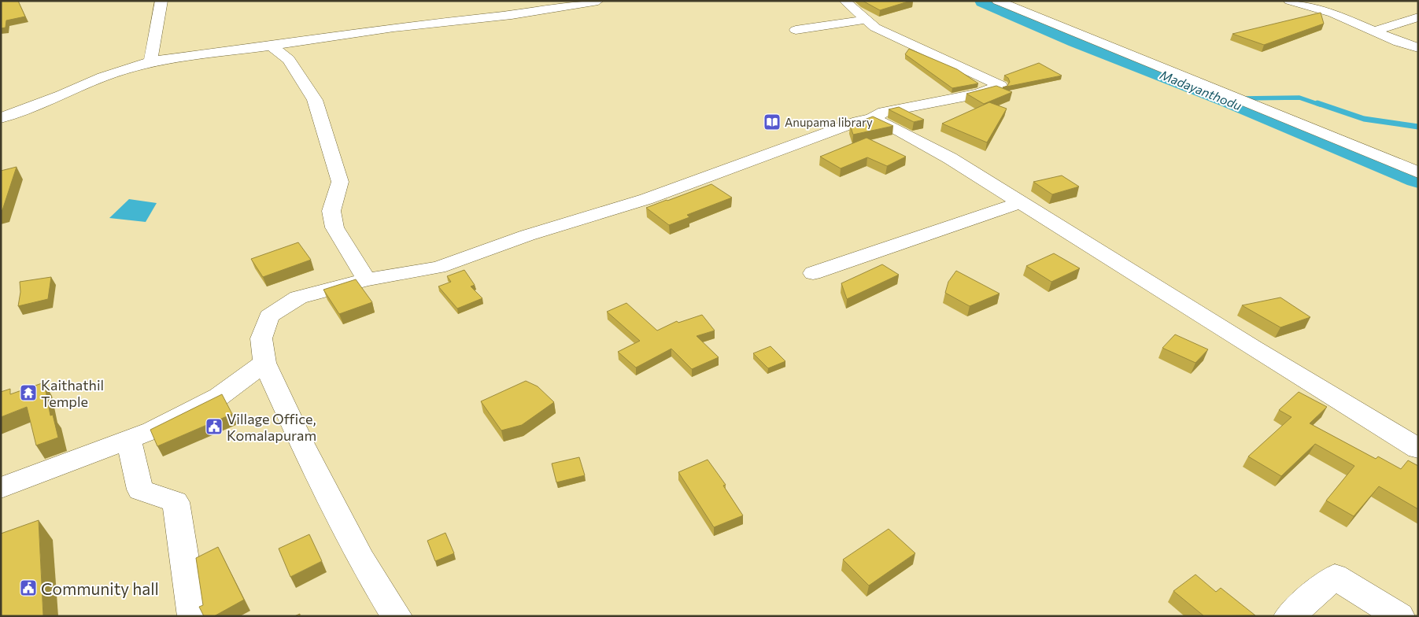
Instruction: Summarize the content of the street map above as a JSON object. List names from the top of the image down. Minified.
{"water":["Madayanthodu"],"places":{"library":["Anupama library"],"temple":["Kaithathil Temple"],"public building":["Village Office, Komalapuram","Community hall"]}}
